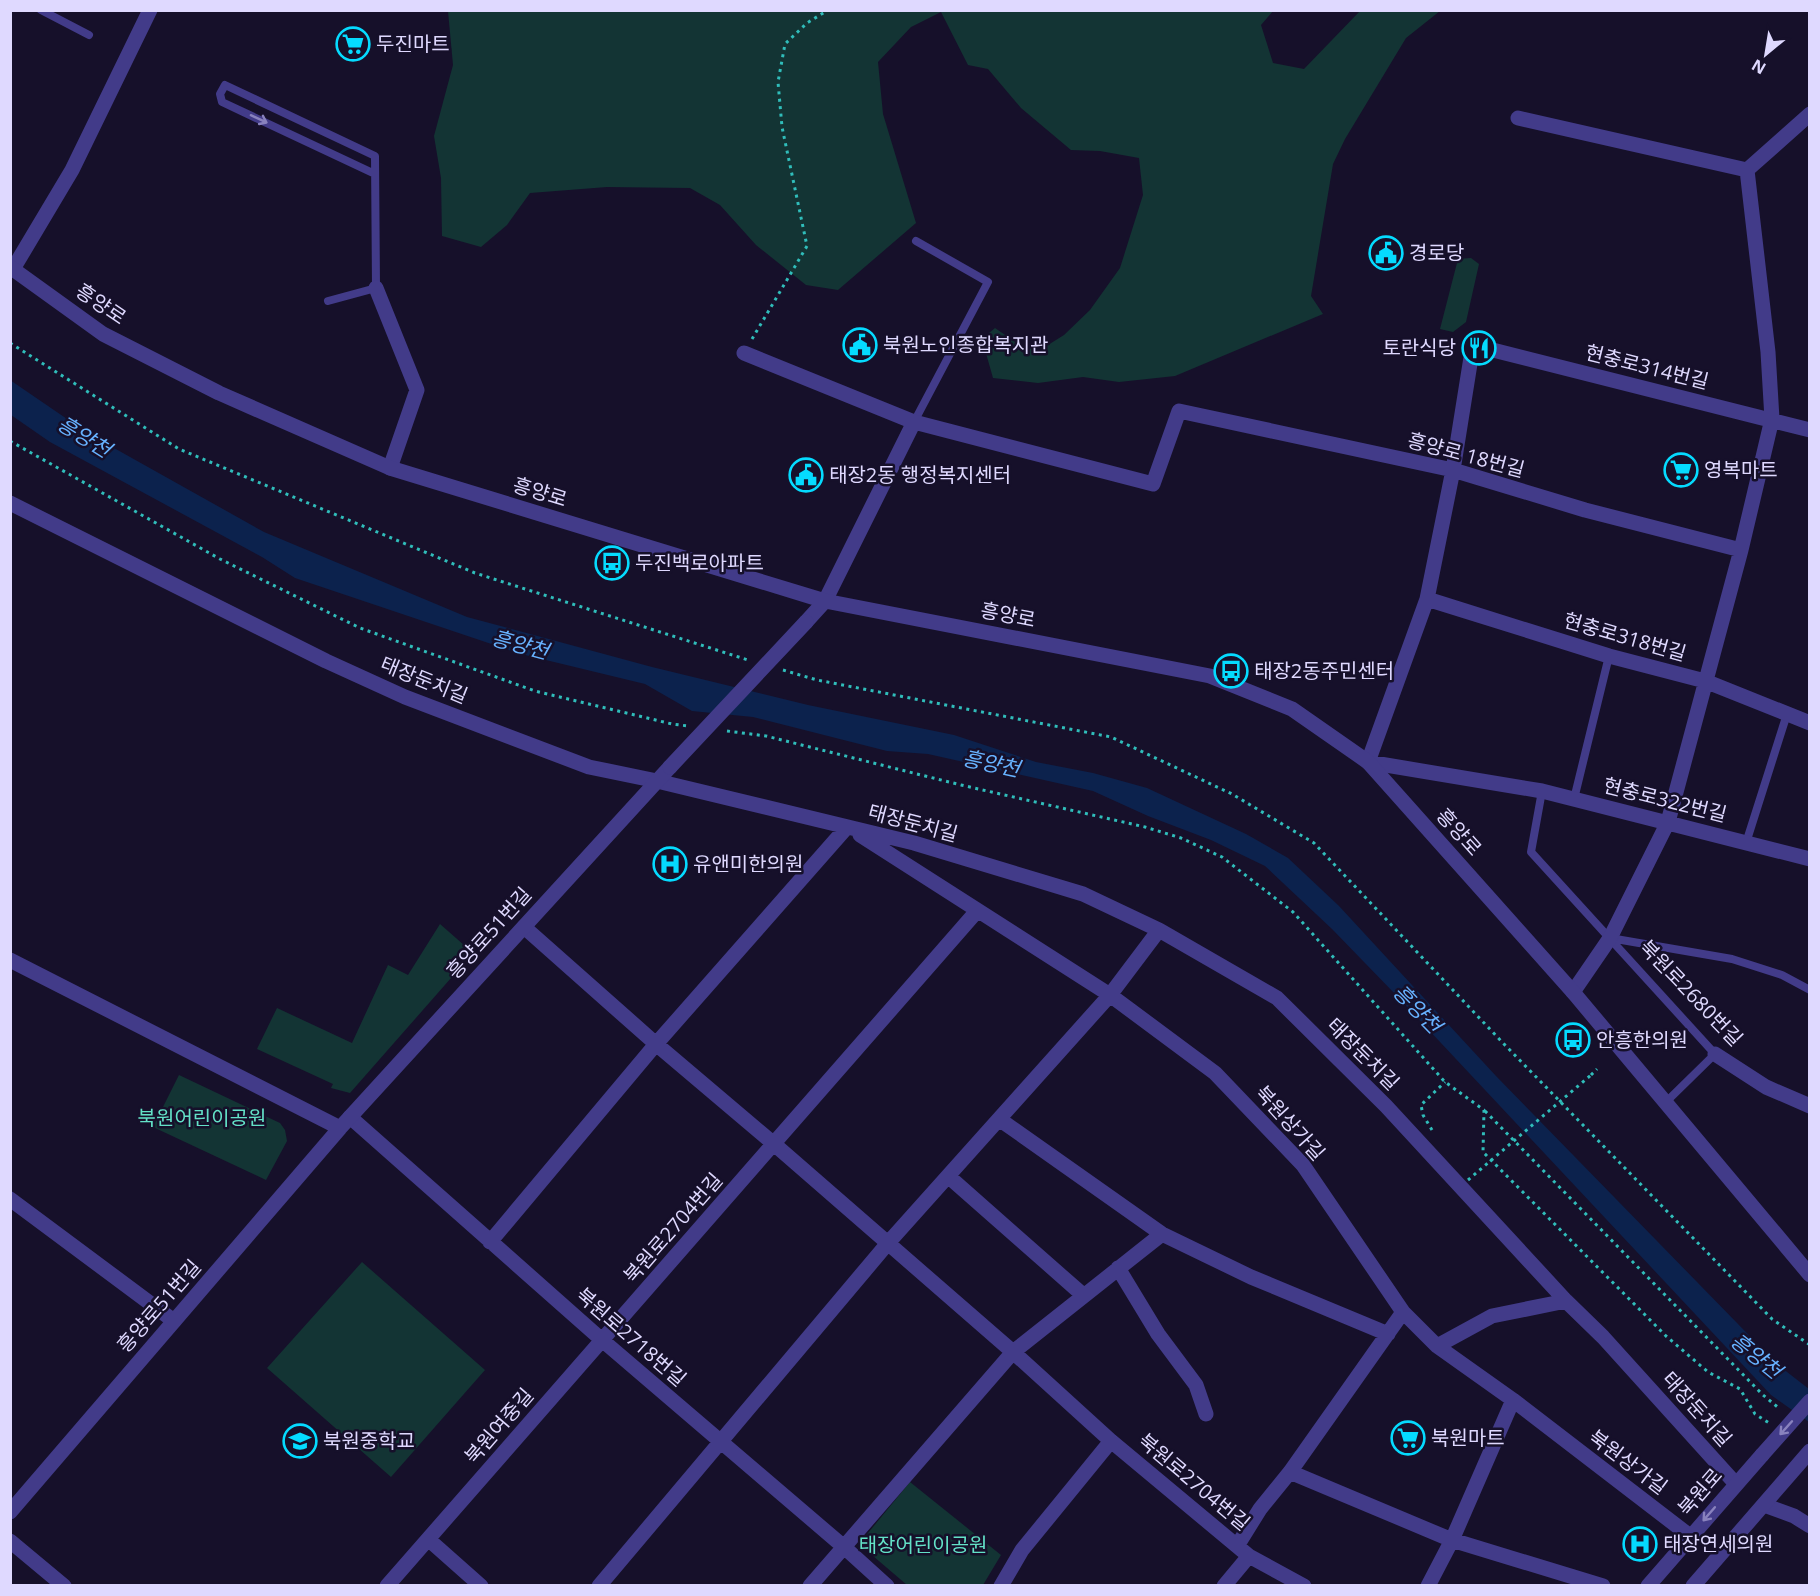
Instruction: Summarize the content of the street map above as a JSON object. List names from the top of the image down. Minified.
{"streets":{"street":["흥양로","현충로314번길","흥양로 18번길","현충로318번길","태장둔치길","현충로322번길","흥양로51번길","북원로2680번길","북원상가길","북원로2704번길","북원로2718번길","북원여중길","북원로"]},"crossings":[["흥양로","현충로322번길"],["흥양로","흥양로51번길"],["현충로314번길","흥양로 18번길"],["현충로318번길","현충로322번길"],["태장둔치길","흥양로51번길"],["태장둔치길","북원상가길"],["태장둔치길","북원로2704번길"],["태장둔치길","북원로"],["흥양로51번길","북원로2704번길"],["흥양로51번길","북원로2718번길"],["북원상가길","북원로"],["북원로2704번길","북원로2718번길"],["북원로2704번길","북원여중길"],["북원로2718번길","북원여중길"]],"water":["흥양천"],"parks":["북원어린이공원","태장어린이공원"],"places":{"supermarket":["두진마트","영복마트","북원마트"],"public building":["경로당","북원노인종합복지관","태장2동 행정복지센터"],"restaurant":["토란식당"],"bus stop":["두진백로아파트","태장2동주민센터","안흥한의원"],"hospital":["유앤미한의원","태장연세의원"],"school or university":["북원중학교"]},"north":"bottom left"}
